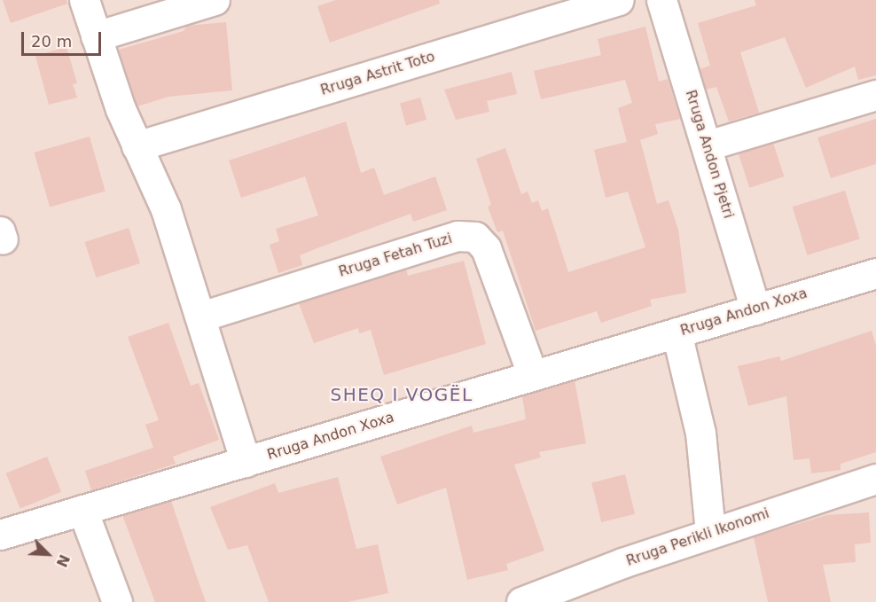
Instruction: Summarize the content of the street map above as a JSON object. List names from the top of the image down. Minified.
{"streets":{"street":["Rruga Astrit Toto","Rruga Andon Pjetri","Rruga Fetah Tuzi","Rruga Andon Xoxa","Rruga Perikli Ikonomi"]},"crossings":[["Rruga Andon Pjetri","Rruga Andon Xoxa"],["Rruga Fetah Tuzi","Rruga Andon Xoxa"]],"districts":["SHEQ I VOGËL"],"scale_bar":"20 m","north":"bottom right"}
